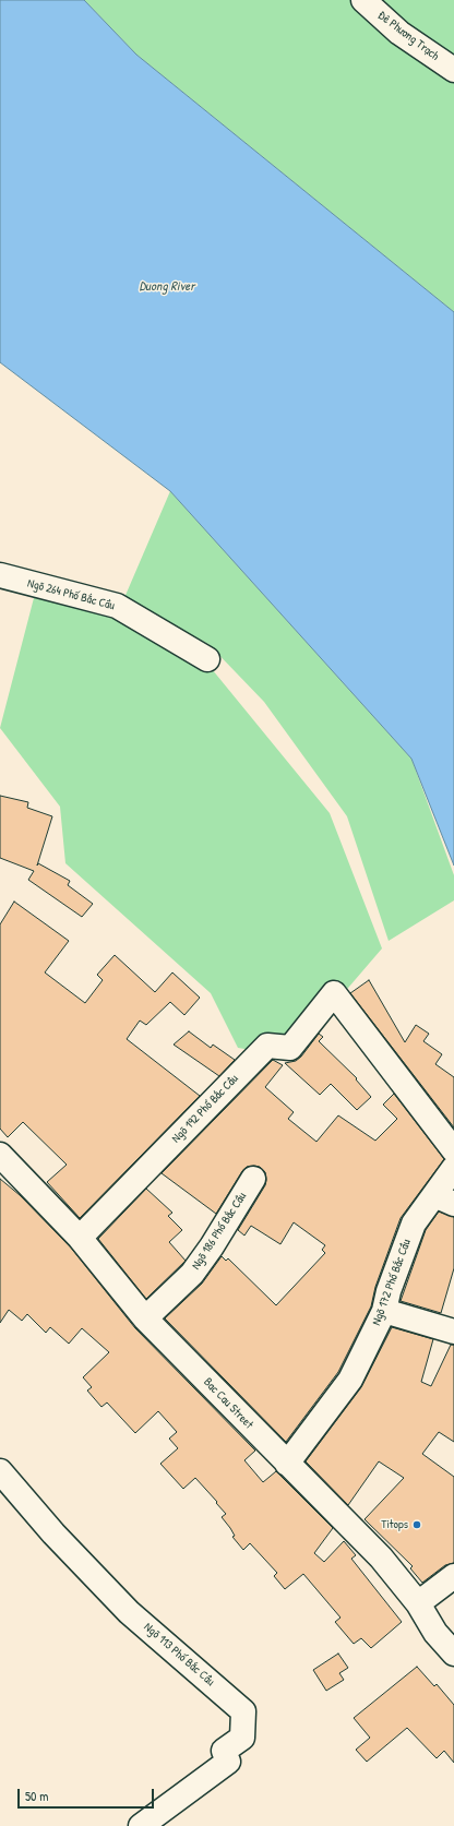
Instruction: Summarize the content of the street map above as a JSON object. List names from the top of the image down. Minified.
{"streets":{"street":["Đê Phương Trạch","Ngõ 264 Phố Bắc Cầu","Ngõ 192 Phố Bắc Cầu","Ngõ 186 Phố Bắc Cầu","Ngõ 172 Phố Bắc Cầu","Bac Cau Street","Ngõ 113 Phố Bắc Cầu"]},"crossings":[["Ngõ 192 Phố Bắc Cầu","Bac Cau Street"],["Ngõ 186 Phố Bắc Cầu","Bac Cau Street"],["Ngõ 172 Phố Bắc Cầu","Bac Cau Street"]],"water":["Duong River"],"places":["Titops"],"scale_bar":"50 m"}
